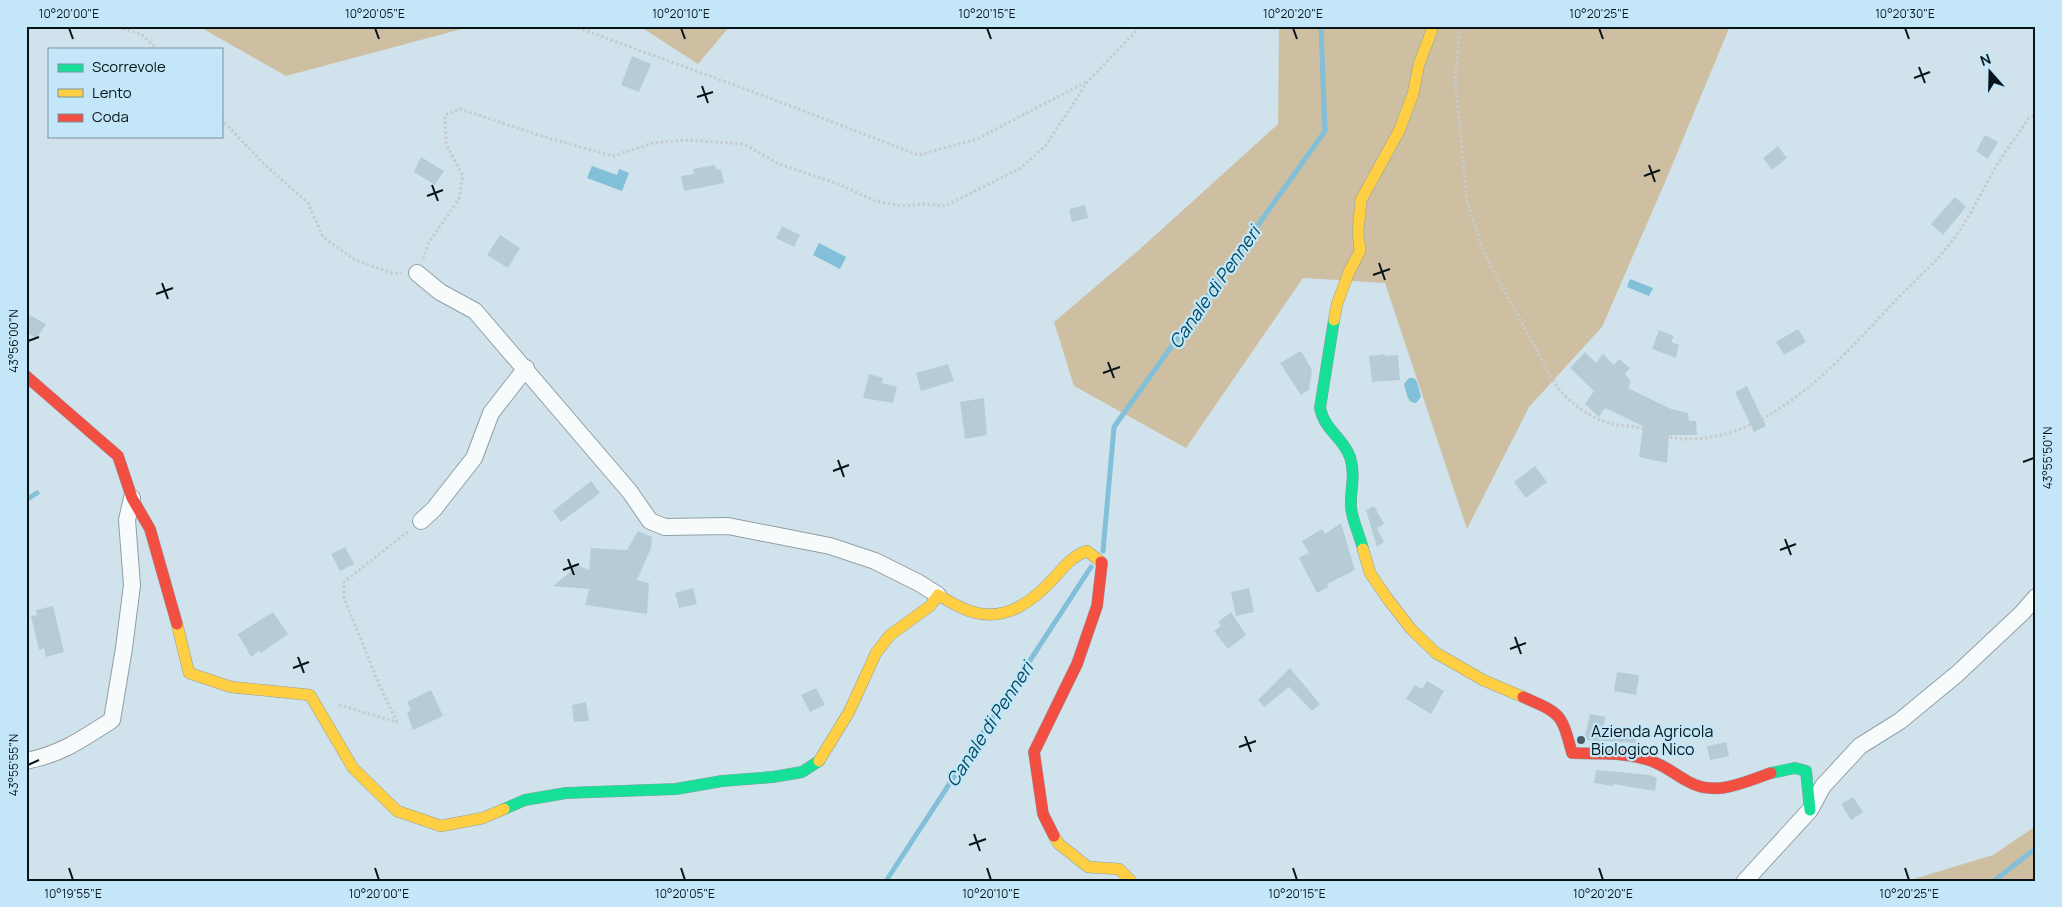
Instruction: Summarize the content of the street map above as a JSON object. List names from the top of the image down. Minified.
{"water":["Canale di Penneri"],"places":["Azienda Agricola Biologico Nico"],"legend":["Scorrevole","Lento","Coda"],"north":"top","coordinates":["10°20'00\"E","10°20'05\"E","10°20'10\"E","10°20'15\"E","10°20'20\"E","10°20'25\"E","10°20'30\"E","43°56'00\"N","43°55'50\"N","43°55'55\"N","10°19'55\"E"]}
